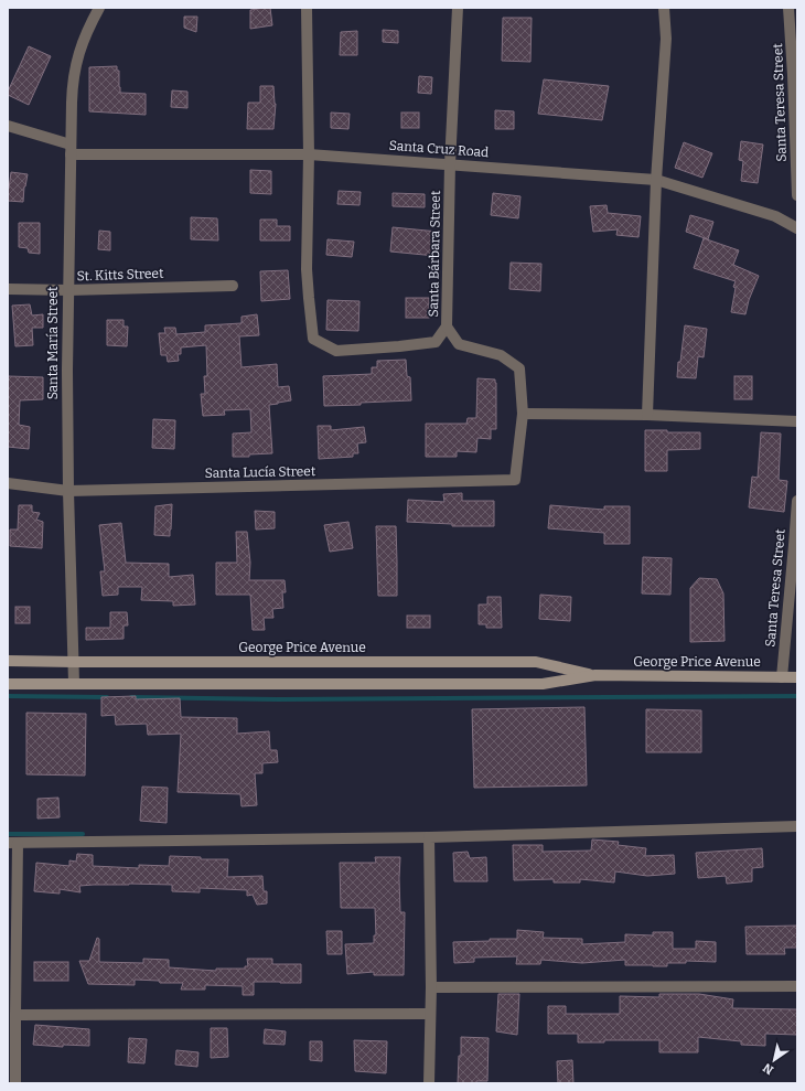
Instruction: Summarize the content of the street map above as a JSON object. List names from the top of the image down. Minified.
{"streets":{"main road":["George Price Avenue"],"street":["Santa Teresa Street","Santa Cruz Road","Santa Bárbara Street","St. Kitts Street","Santa María Street","Santa Lucía Street"]},"crossings":[["Santa Teresa Street","George Price Avenue"],["Santa Cruz Road","Santa Bárbara Street"],["Santa Cruz Road","Santa María Street"],["St. Kitts Street","Santa María Street"],["Santa María Street","Santa Lucía Street"],["Santa María Street","George Price Avenue"]],"north":"bottom left"}
